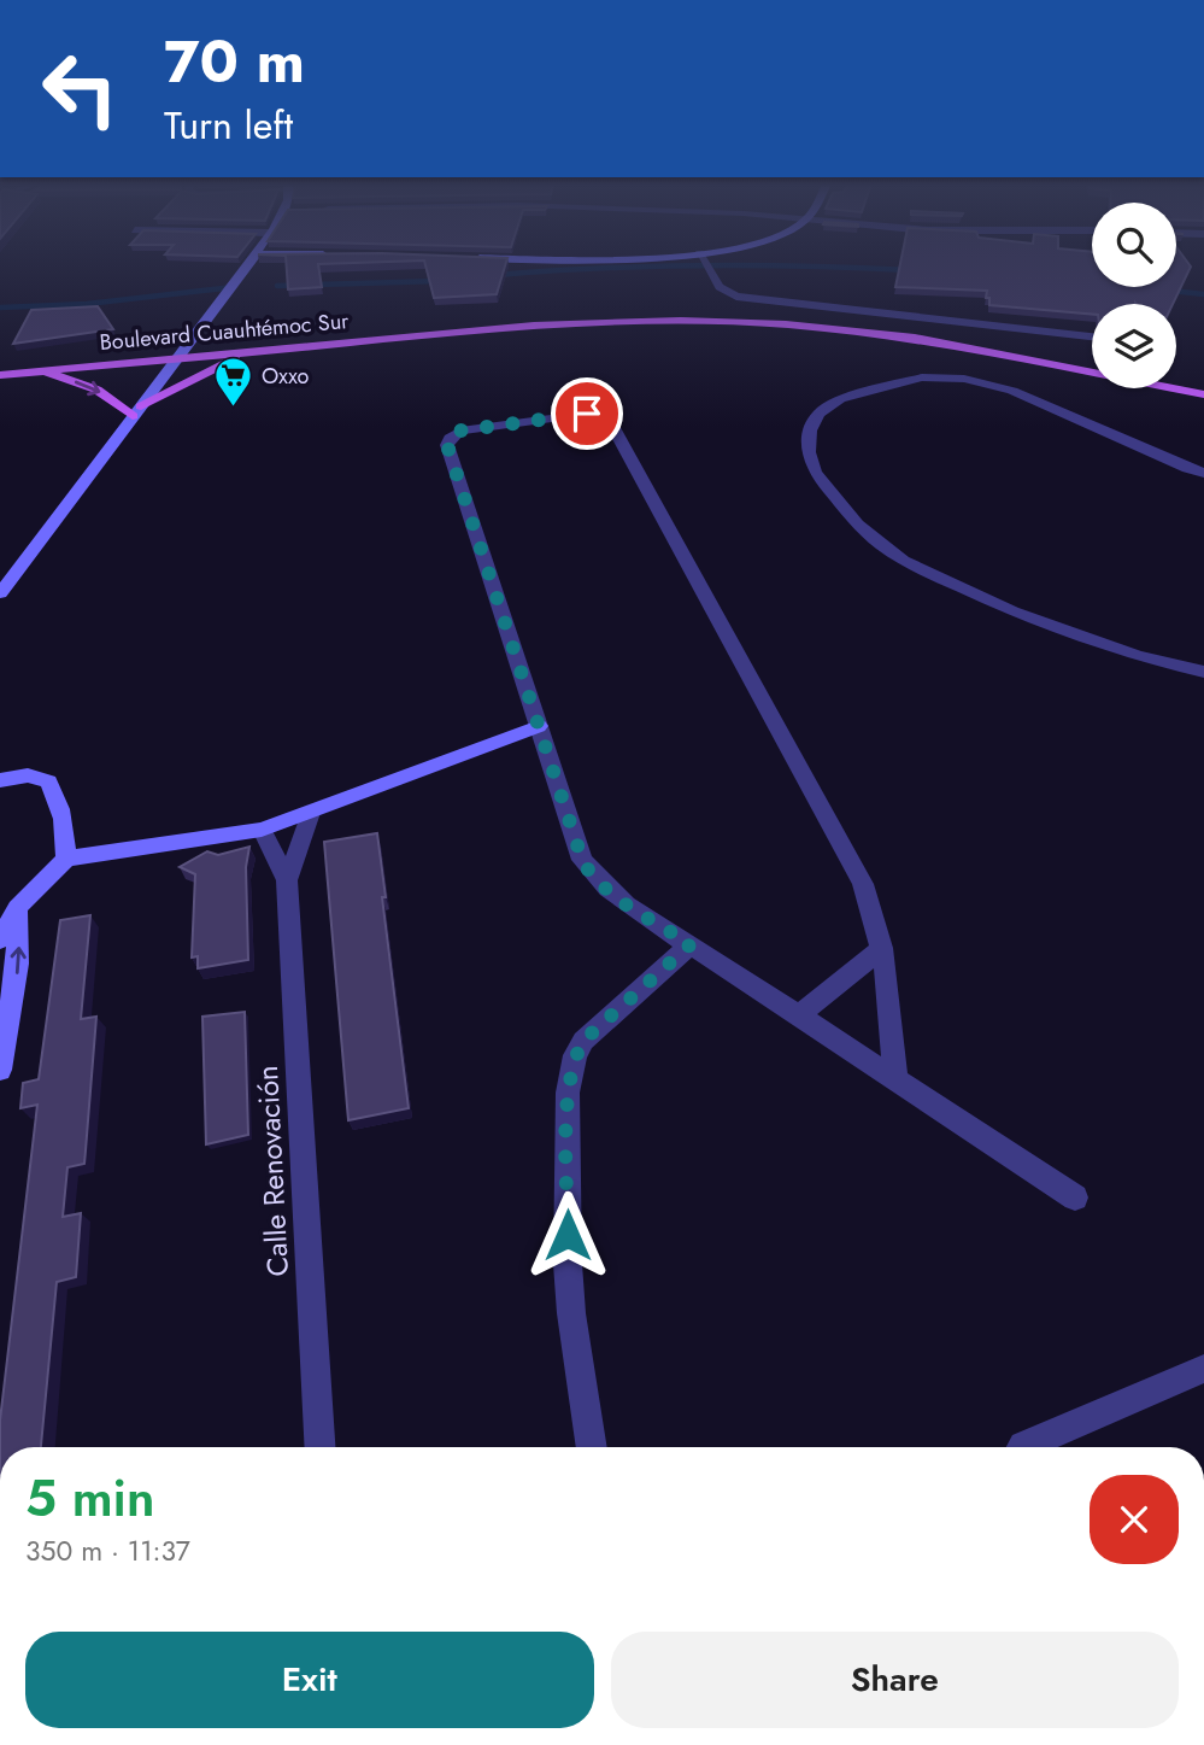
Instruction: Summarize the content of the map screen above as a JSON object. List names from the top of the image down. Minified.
{"streets":{"main road":["Boulevard Cuauhtémoc Sur"],"street":["Calle Renovación"]},"places":{"supermarket":["Oxxo"]},"page":{"turn":["70 m","Turn left"],"heading":["5 min","350 m · 11:37"],"buttons":["Exit","Share"]}}
